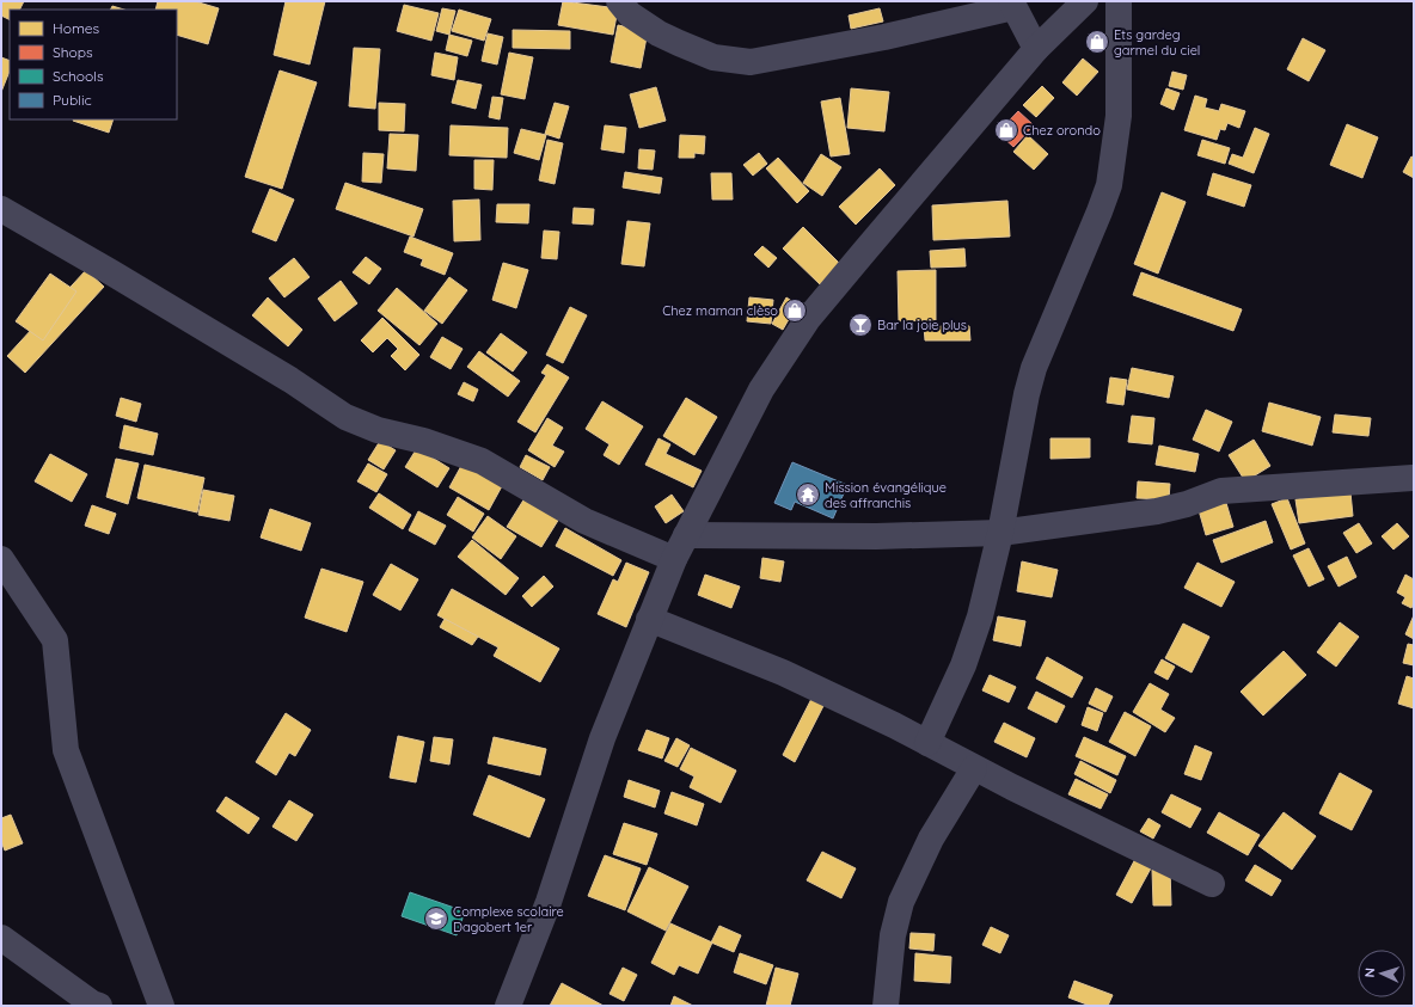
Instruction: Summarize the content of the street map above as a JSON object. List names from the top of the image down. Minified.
{"places":{"shop":["Ets gardeg garmel du ciel","Chez orondo","Chez maman clèso"],"bar":["Bar la joie plus"],"temple":["Mission évangélique des affranchis"],"school or university":["Complexe scolaire Dagobert 1er"]},"legend":["Homes","Shops","Schools","Public"],"north":"left"}
